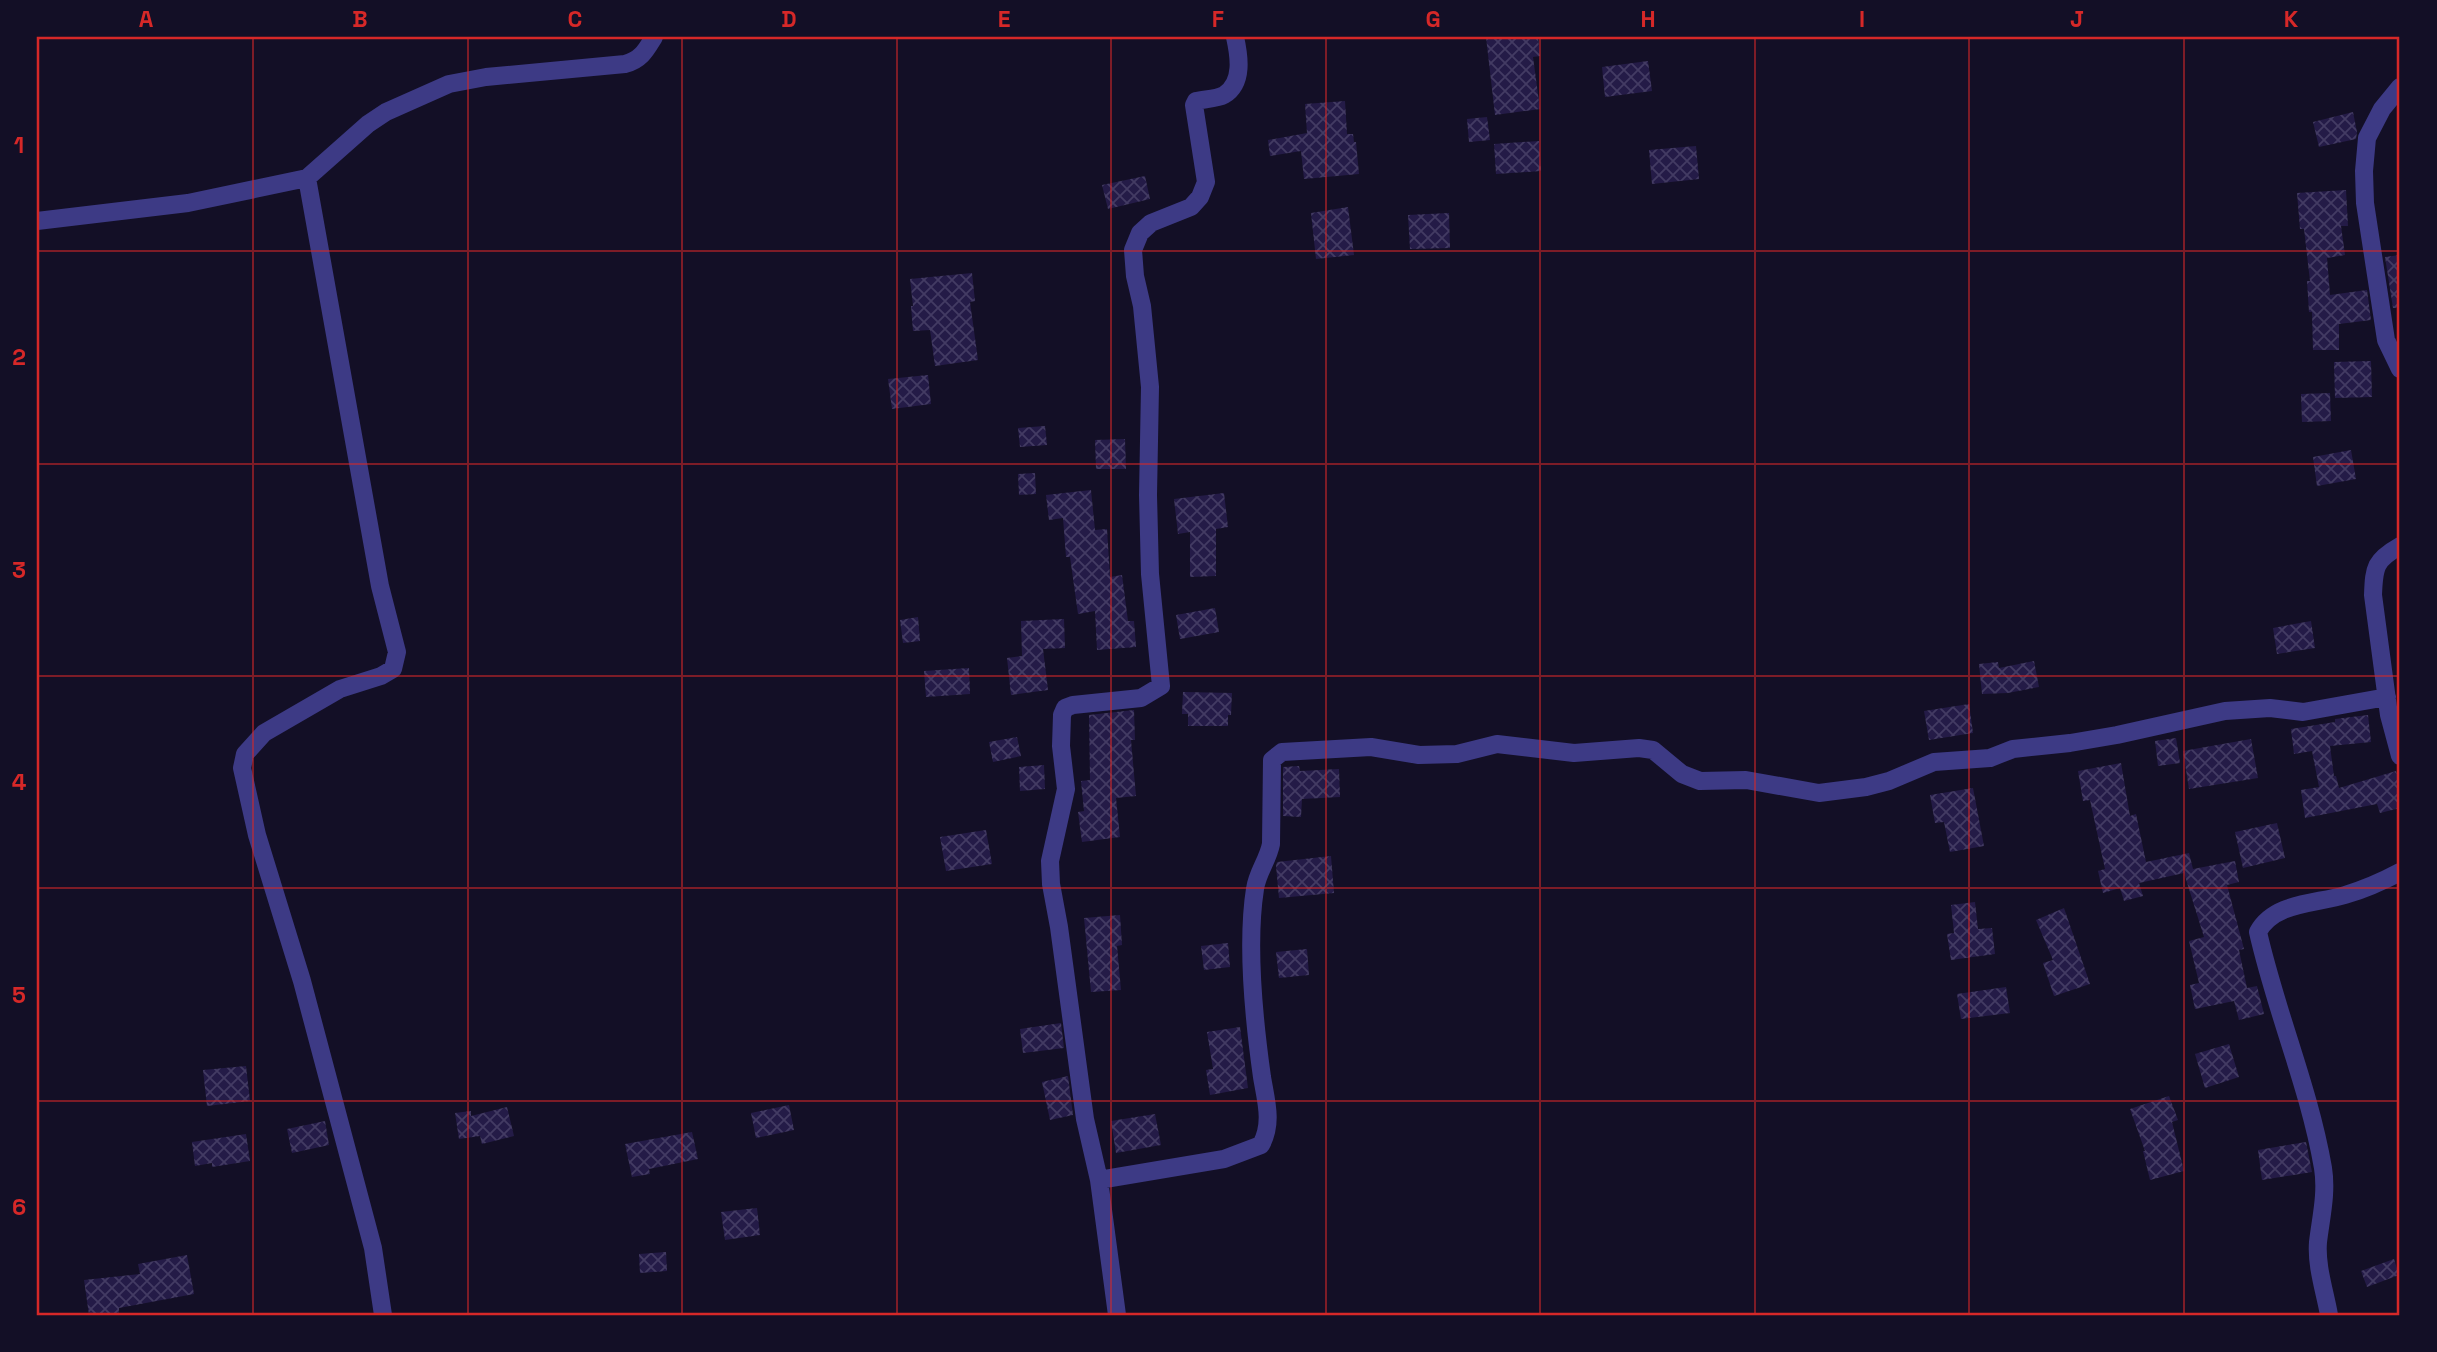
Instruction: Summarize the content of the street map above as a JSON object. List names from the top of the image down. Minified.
{"grid":{"columns":["A","B","C","D","E","F","G","H","I","J","K"],"rows":["1","2","3","4","5","6"]}}
